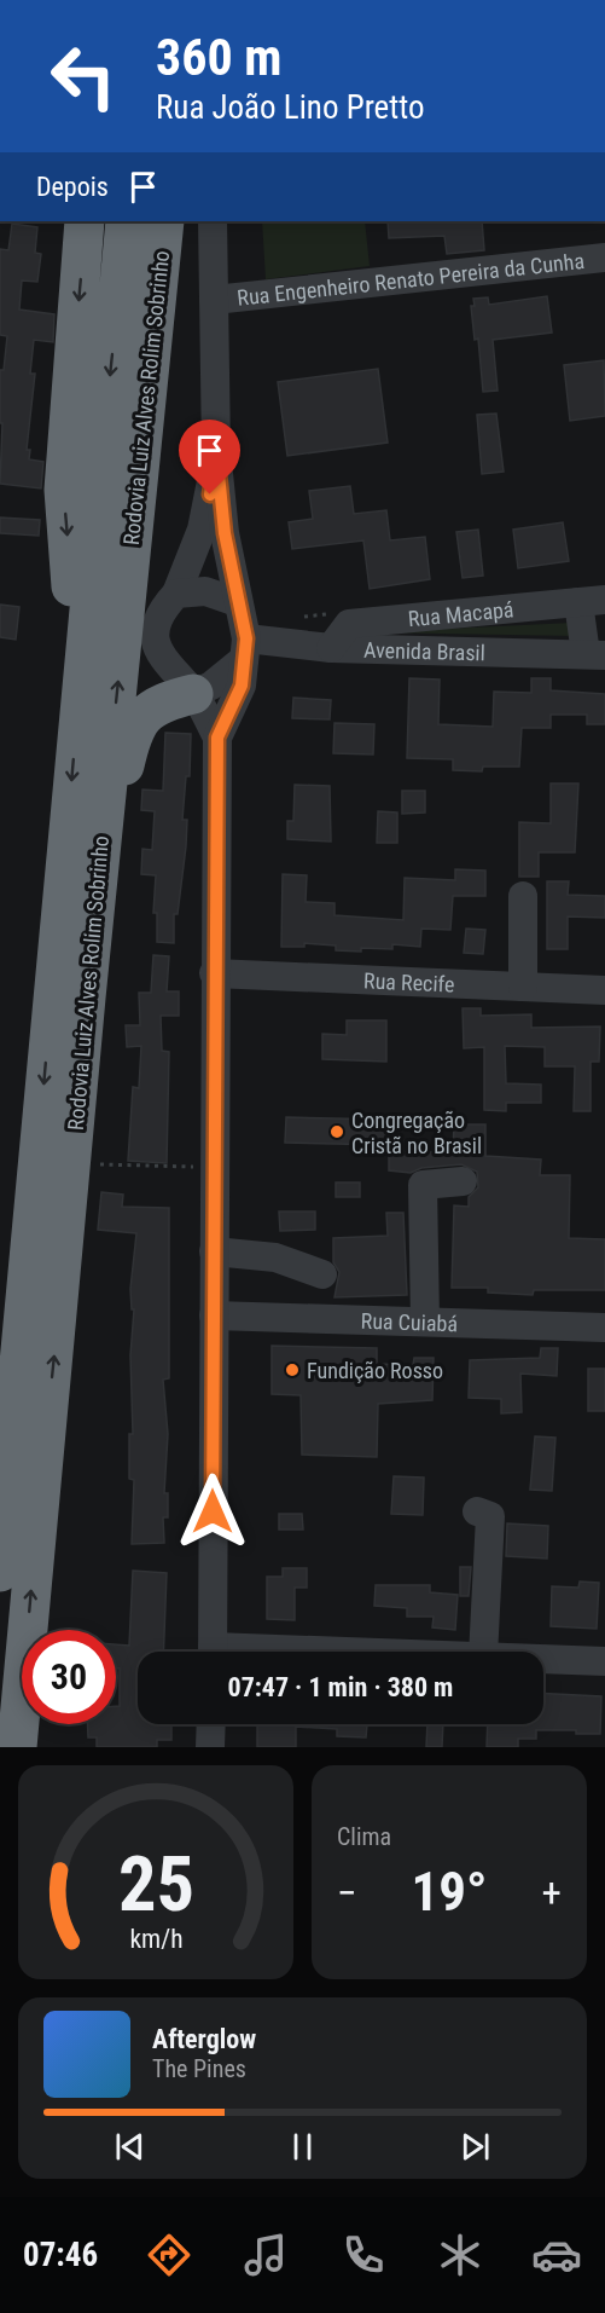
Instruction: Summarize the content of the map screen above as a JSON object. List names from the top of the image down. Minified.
{"streets":{"highway":["Rodovia Luiz Alves Rolim Sobrinho"],"street":["Rua Engenheiro Renato Pereira da Cunha","Rua Macapá","Avenida Brasil","Rua Recife","Rua Cuiabá"]},"crossings":[["Rua Macapá","Avenida Brasil"]],"places":["Congregação Cristã no Brasil","Fundição Rosso"],"page":{"turn":["360 m","Rua João Lino Pretto"],"then":"Depois","limit":"30","trip":"07:47 · 1 min · 380 m","tile":"Clima","heat":["−","19°","+"],"song":["Afterglow","The Pines"],"tabs":"07:46","gauge":["25","km/h"]}}
